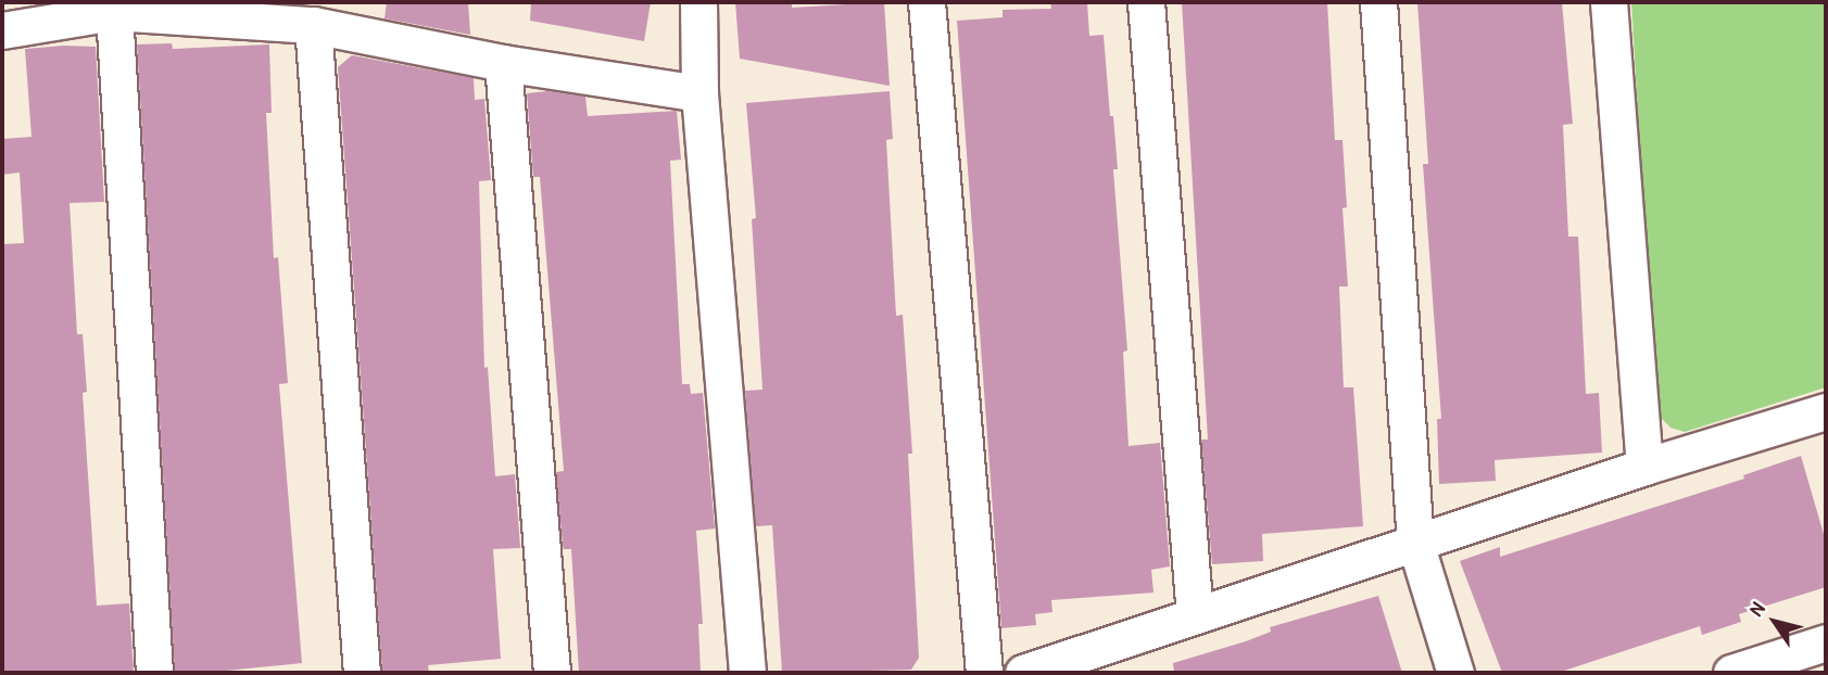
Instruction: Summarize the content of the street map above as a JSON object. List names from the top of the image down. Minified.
{"north":"top left"}
